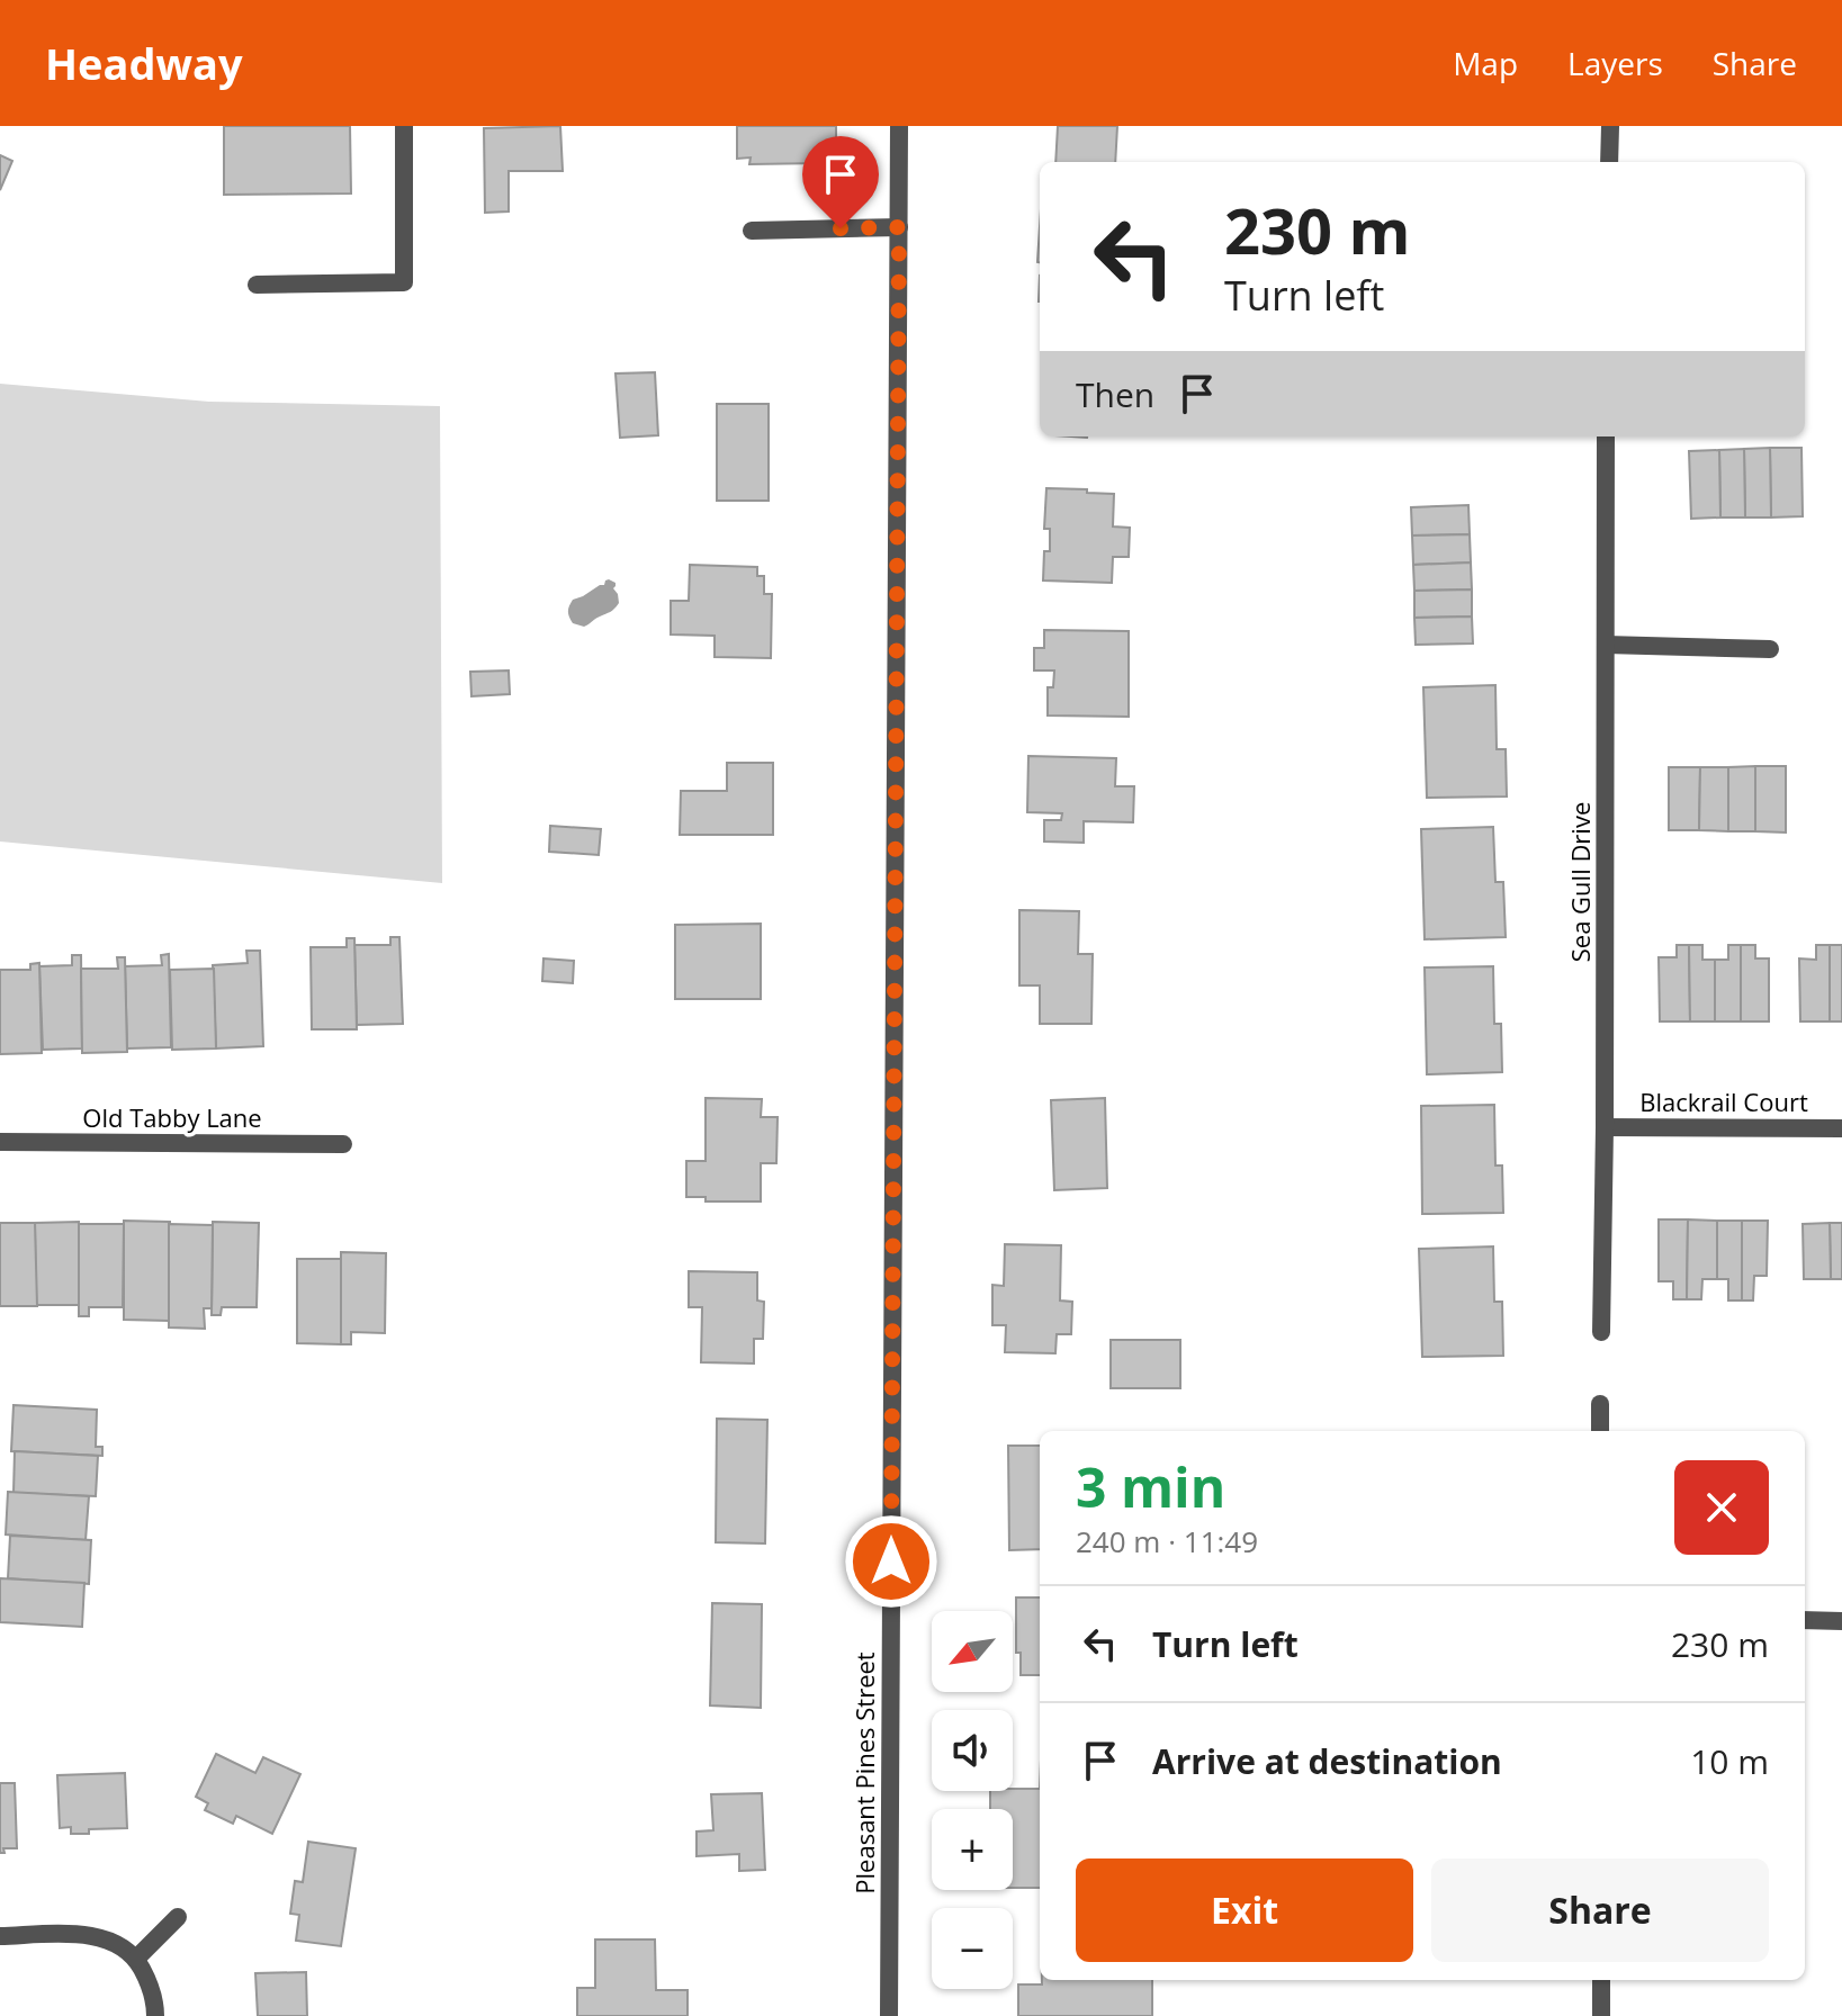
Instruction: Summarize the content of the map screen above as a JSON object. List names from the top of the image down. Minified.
{"streets":{"street":["Sea Gull Drive","Blackrail Court","Old Tabby Lane","Pleasant Pines Street"]},"crossings":[["Sea Gull Drive","Blackrail Court"]],"north":"bottom left","page":{"header":"Headway","nav":["Map","Layers","Share"],"turn":["230 m","Turn left"],"then":"Then","heading":["3 min","240 m · 11:49"],"list":[{"name":"Turn left","value":"230 m"},{"name":"Arrive at destination","value":"10 m"}],"map_buttons":["+","−"],"buttons":["Exit","Share"]}}
